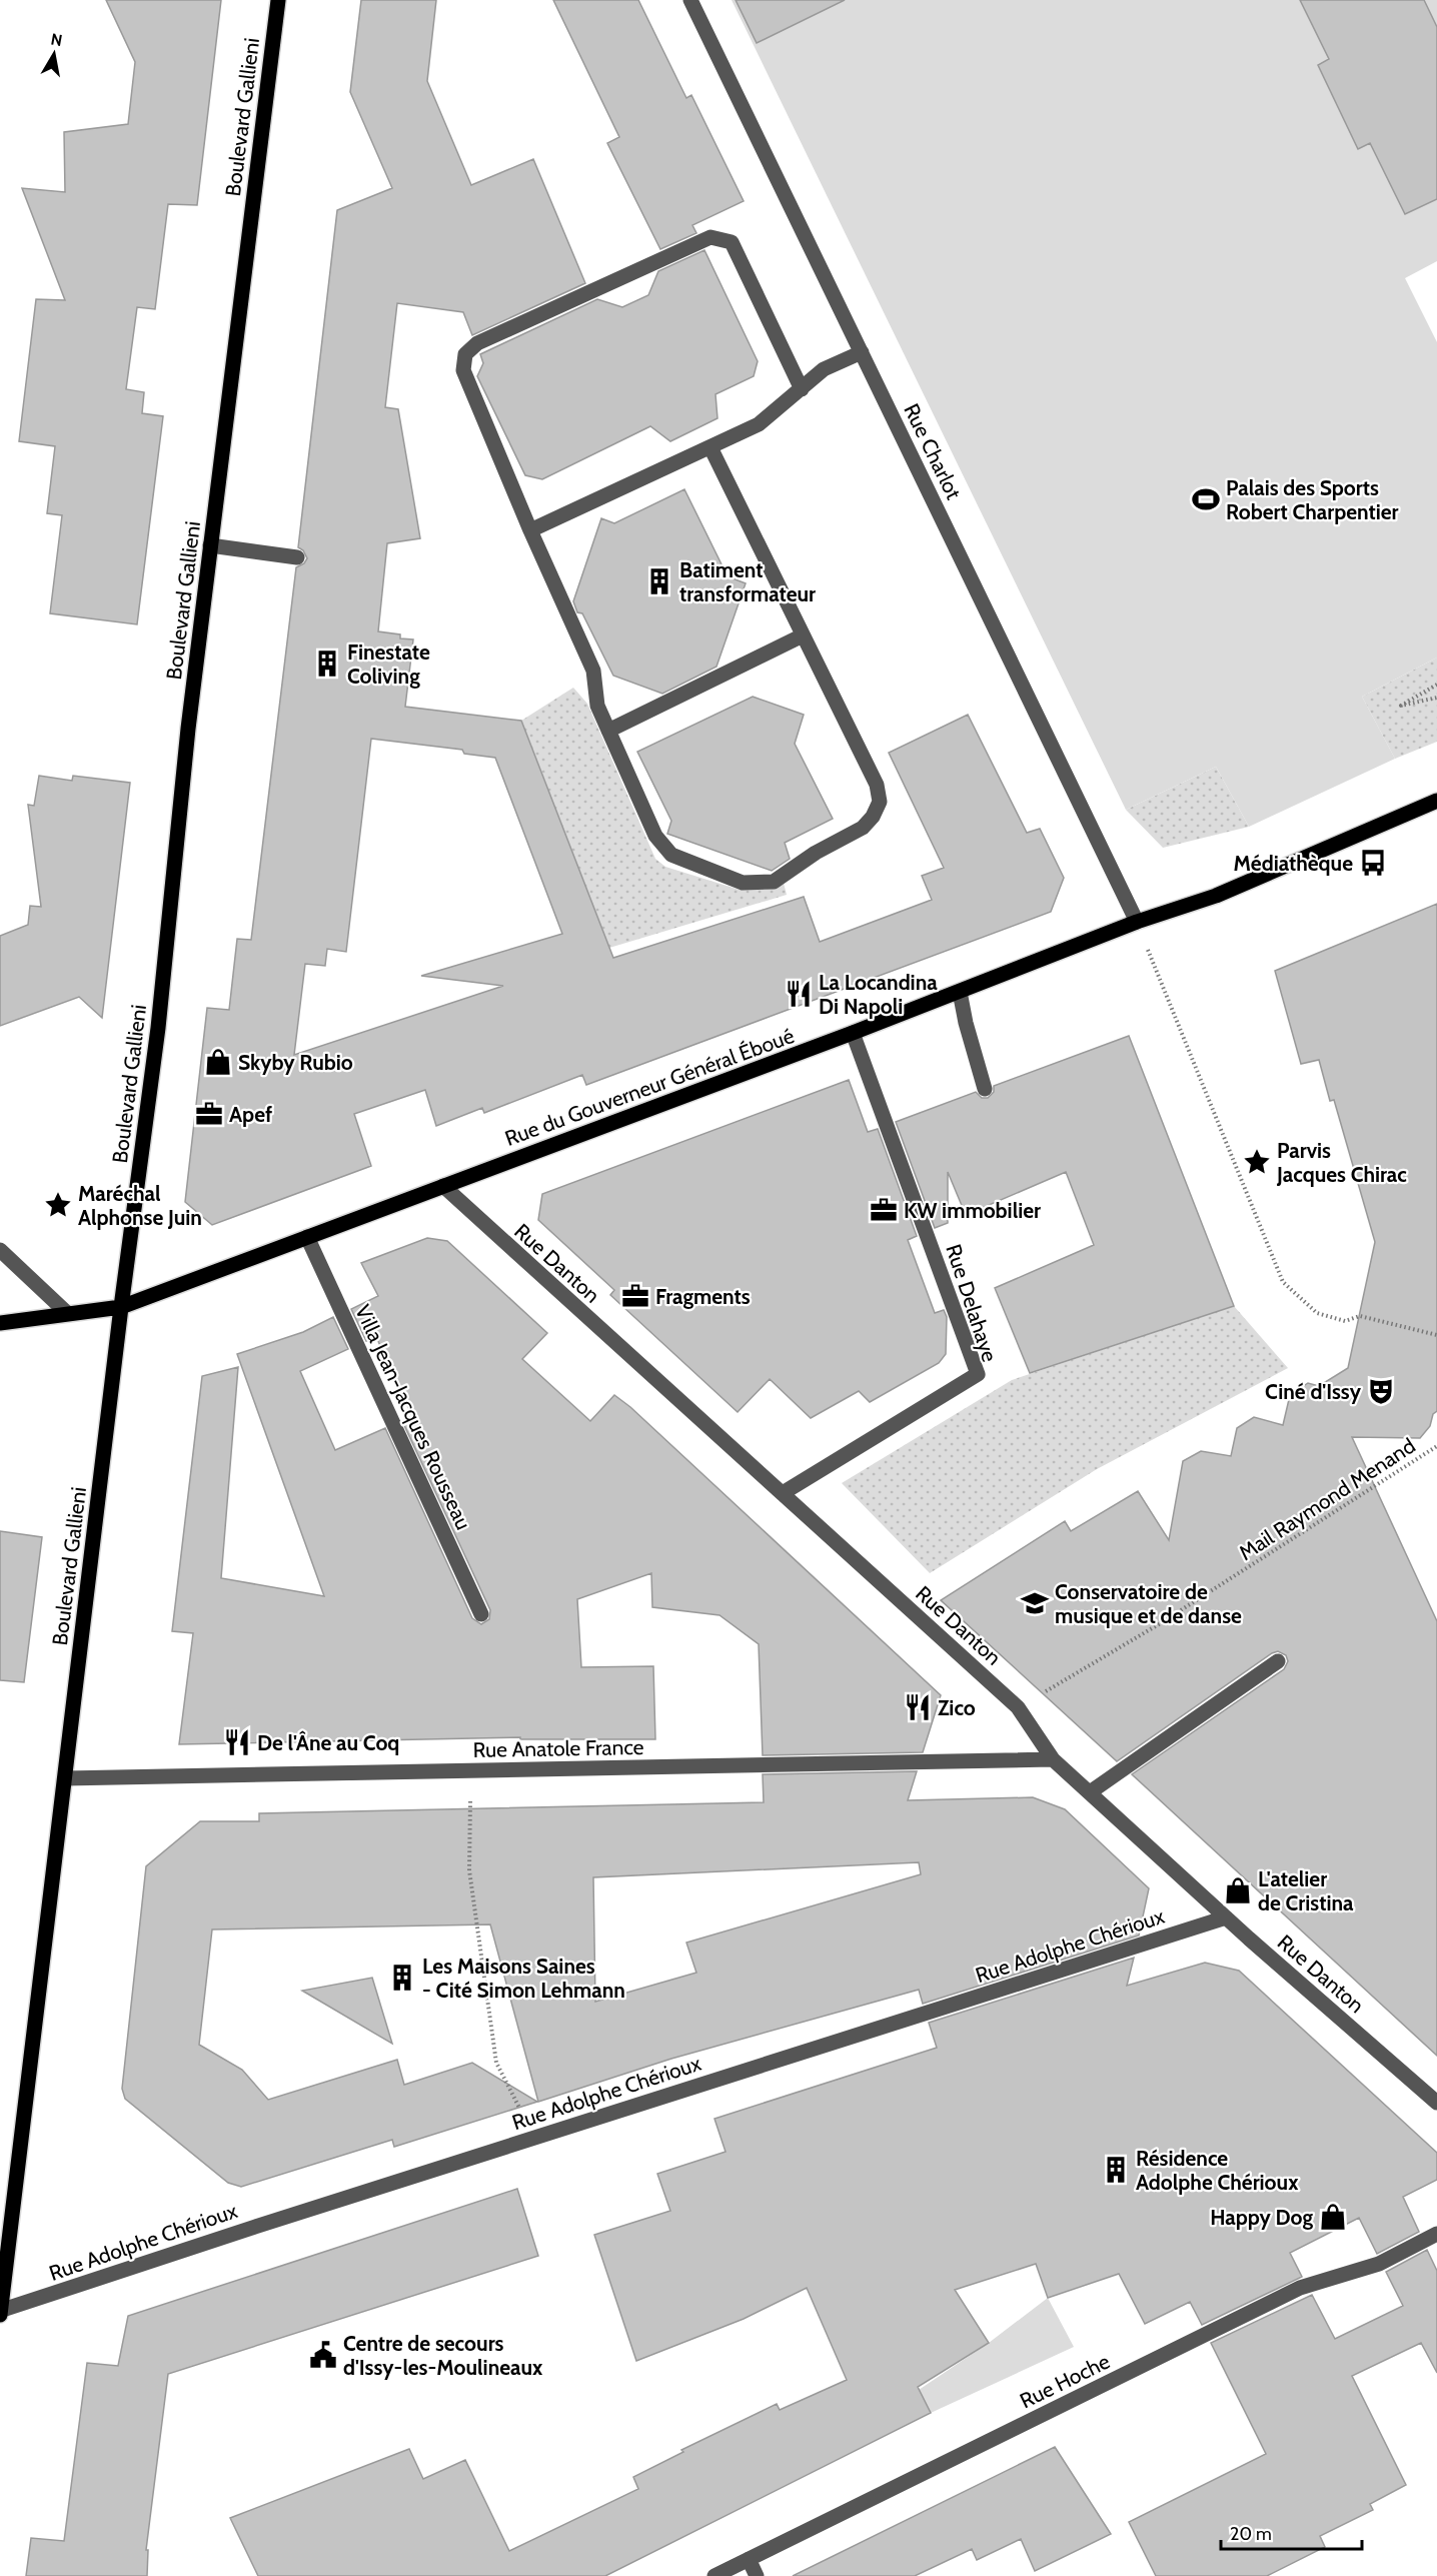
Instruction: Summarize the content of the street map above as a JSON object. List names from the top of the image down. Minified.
{"streets":{"main road":["Boulevard Gallieni","Rue du Gouverneur Général Éboué"],"street":["Rue Charlot","Rue Danton","Rue Delahaye","Villa Jean-Jacques Rousseau","Rue Anatole France","Rue Adolphe Chérioux","Rue Hoche"],"path":["Mail Raymond Menand"]},"crossings":[["Boulevard Gallieni","Rue du Gouverneur Général Éboué"],["Boulevard Gallieni","Rue Anatole France"],["Boulevard Gallieni","Rue Adolphe Chérioux"],["Rue Charlot","Rue du Gouverneur Général Éboué"],["Rue du Gouverneur Général Éboué","Rue Danton"],["Rue du Gouverneur Général Éboué","Rue Delahaye"],["Rue du Gouverneur Général Éboué","Villa Jean-Jacques Rousseau"],["Rue Danton","Rue Delahaye"],["Rue Danton","Mail Raymond Menand"],["Rue Danton","Rue Anatole France"],["Rue Danton","Rue Adolphe Chérioux"]],"places":{"sports":["Palais des Sports Robert Charpentier"],"building":["Batiment transformateur","Finestate Coliving","Les Maisons Saines - Cité Simon Lehmann","Résidence Adolphe Chérioux"],"bus stop":["Médiathèque"],"restaurant":["La Locandina Di Napoli","Zico","De l'Âne au Coq"],"shop":["Skyby Rubio","L'atelier de Cristina","Happy Dog"],"office":["Apef","KW immobilier","Fragments"],"place":["Parvis Jacques Chirac","Maréchal Alphonse Juin"],"theatre":["Ciné d'Issy"],"school or university":["Conservatoire de musique et de danse"],"public building":["Centre de secours d'Issy-les-Moulineaux"]},"scale_bar":"20 m","north":"top"}
